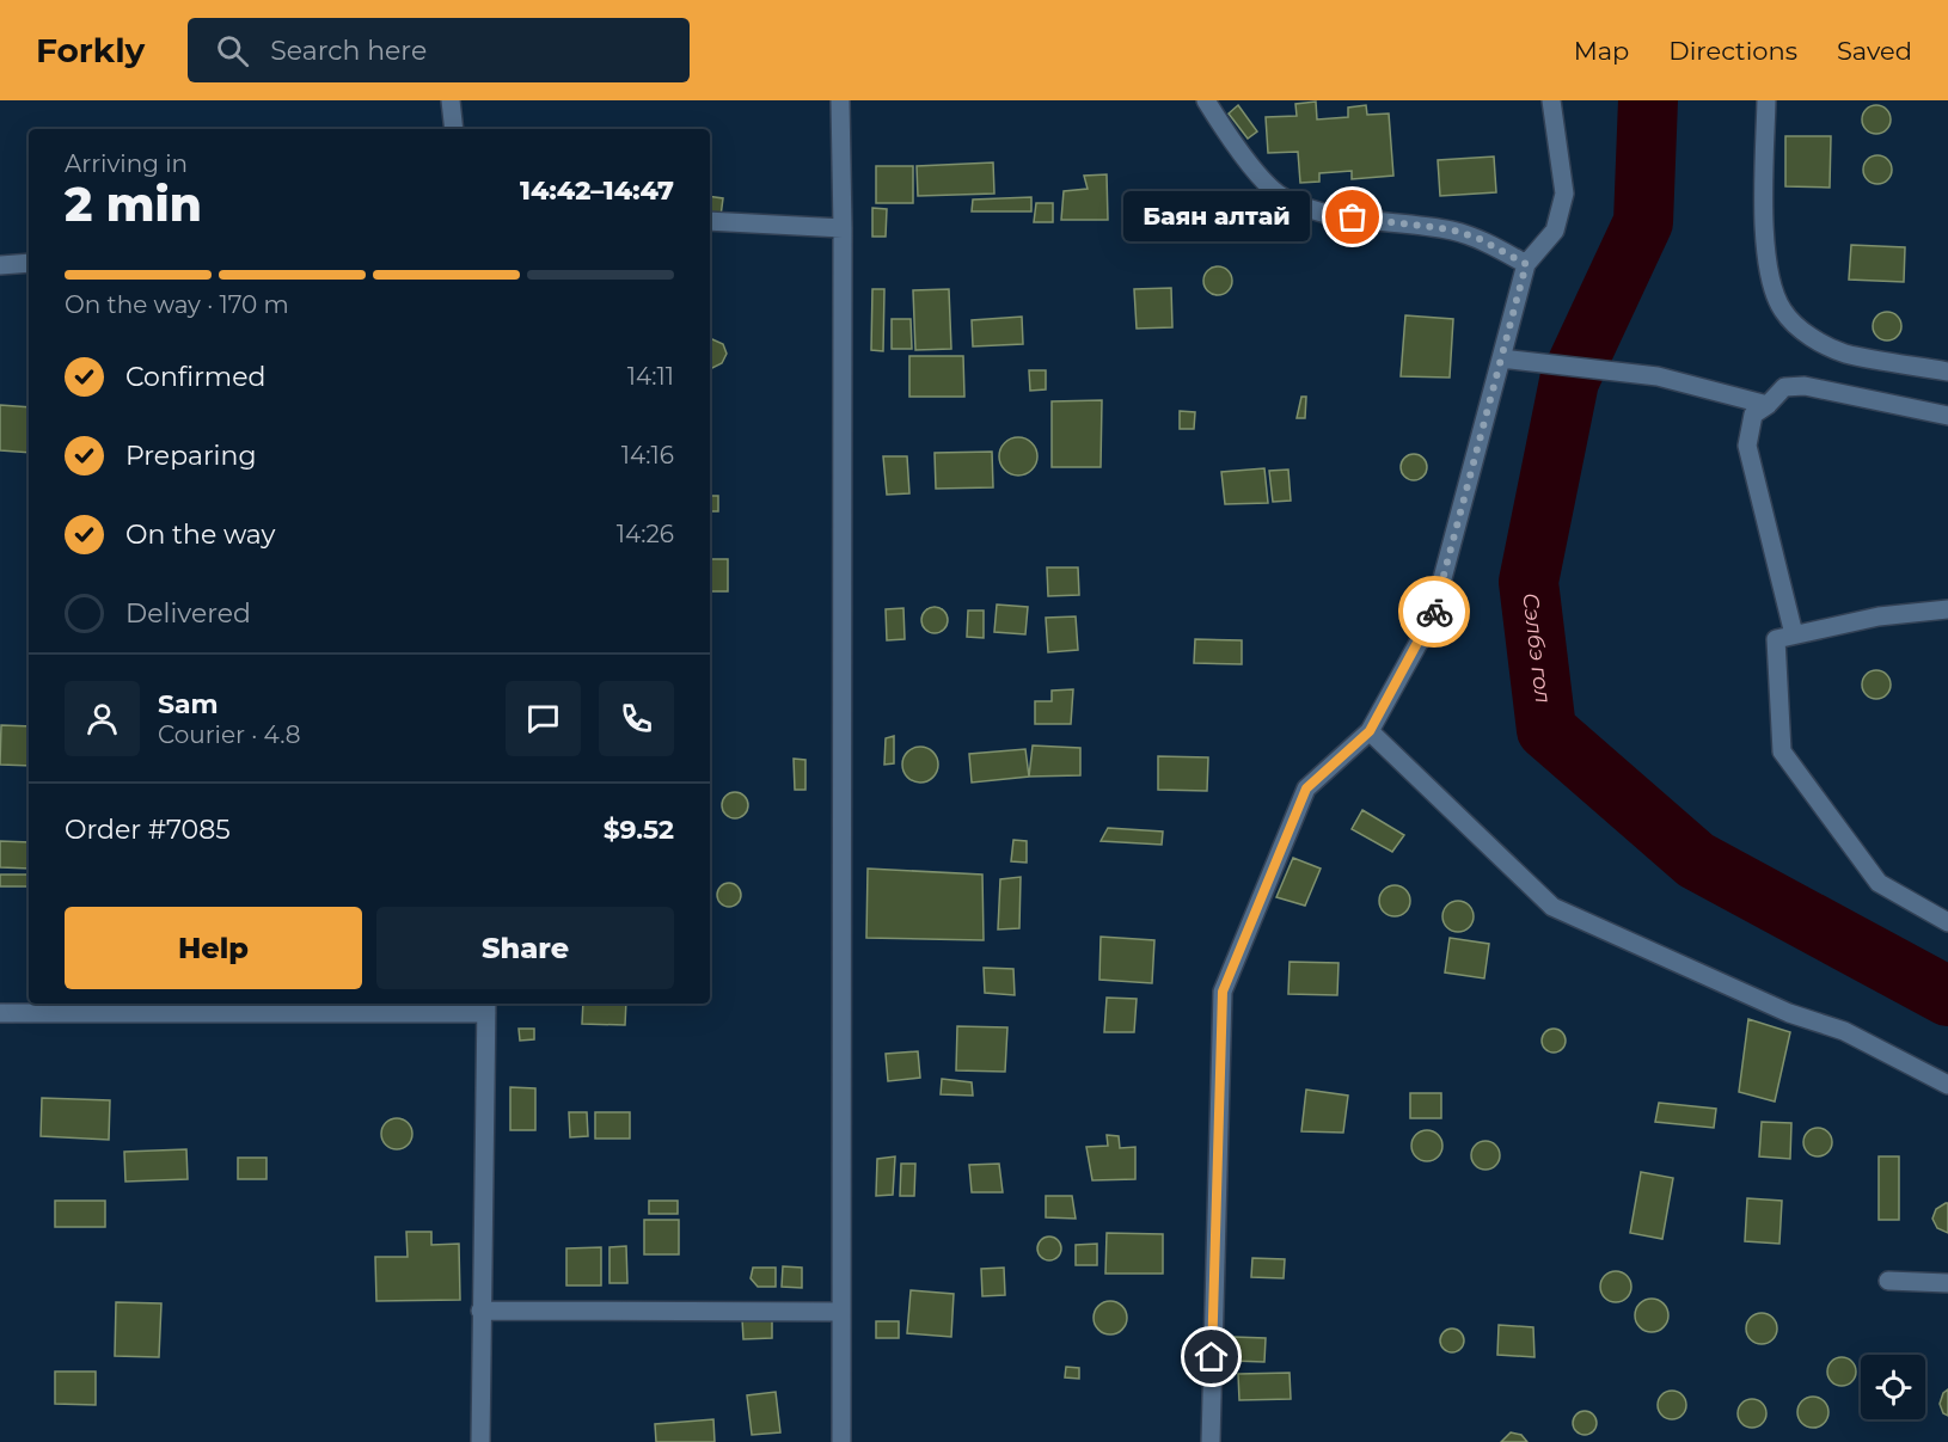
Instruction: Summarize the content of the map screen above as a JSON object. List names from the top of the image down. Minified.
{"water":["Сэлбэ гол"],"places":["Баян алтай"],"page":{"header":"Forkly","search":"Search here","nav":["Map","Directions","Saved"],"heading":["2 min","Arriving in","14:42–14:47"],"panel":["Sam","Courier · 4.8","Order #7085","$9.52"],"bubble":"Баян алтай","bar":"On the way · 170 m","list":[["Confirmed","14:11"],["Preparing","14:16"],["On the way","14:26"],"Delivered"],"buttons":["Help","Share"]}}
